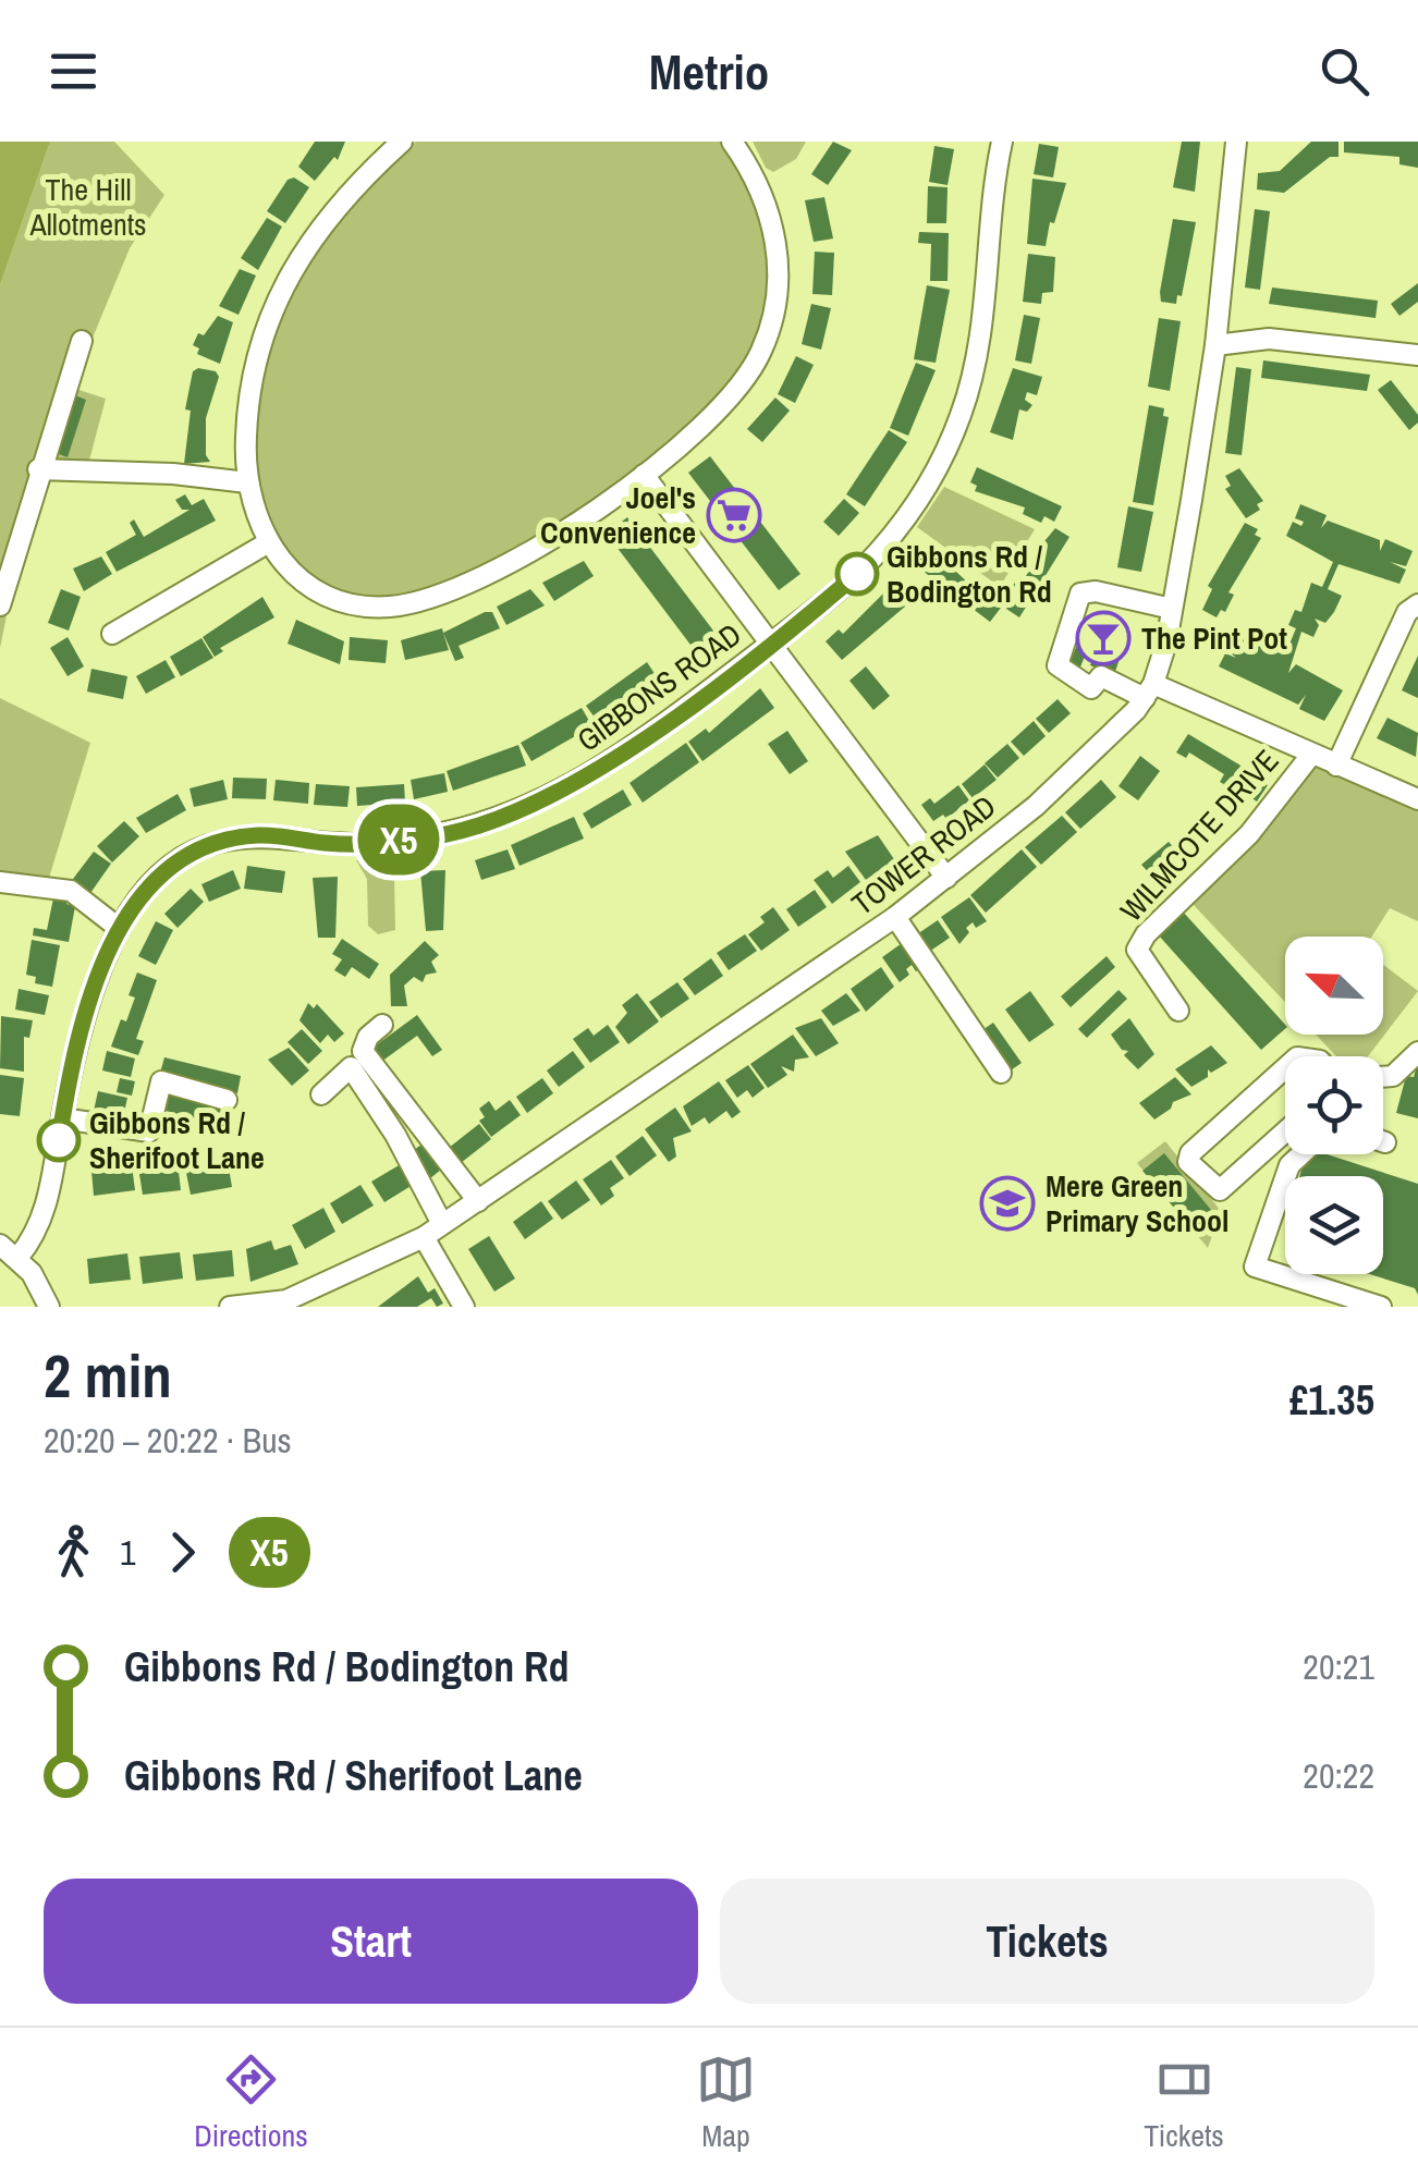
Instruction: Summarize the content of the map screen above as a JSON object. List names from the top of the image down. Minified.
{"streets":{"street":["GIBBONS ROAD","WILMCOTE DRIVE","TOWER ROAD"]},"parks":["The Hill Allotments"],"places":{"supermarket":["Joel's Convenience"],"other":["Gibbons Rd / Bodington Rd","Gibbons Rd / Sherifoot Lane"],"bar":["The Pint Pot"],"school or university":["Mere Green Primary School"]},"lines":["bus line X5"],"north":"top left","page":{"header":"Metrio","on_map":"X5","heading":["2 min","20:20 – 20:22 · Bus","£1.35"],"legs":["1","X5"],"list":[{"name":"Gibbons Rd / Bodington Rd","value":"20:21"},{"name":"Gibbons Rd / Sherifoot Lane","value":"20:22"}],"buttons":["Start","Tickets"],"tabs":["Directions","Map","Tickets"]}}
